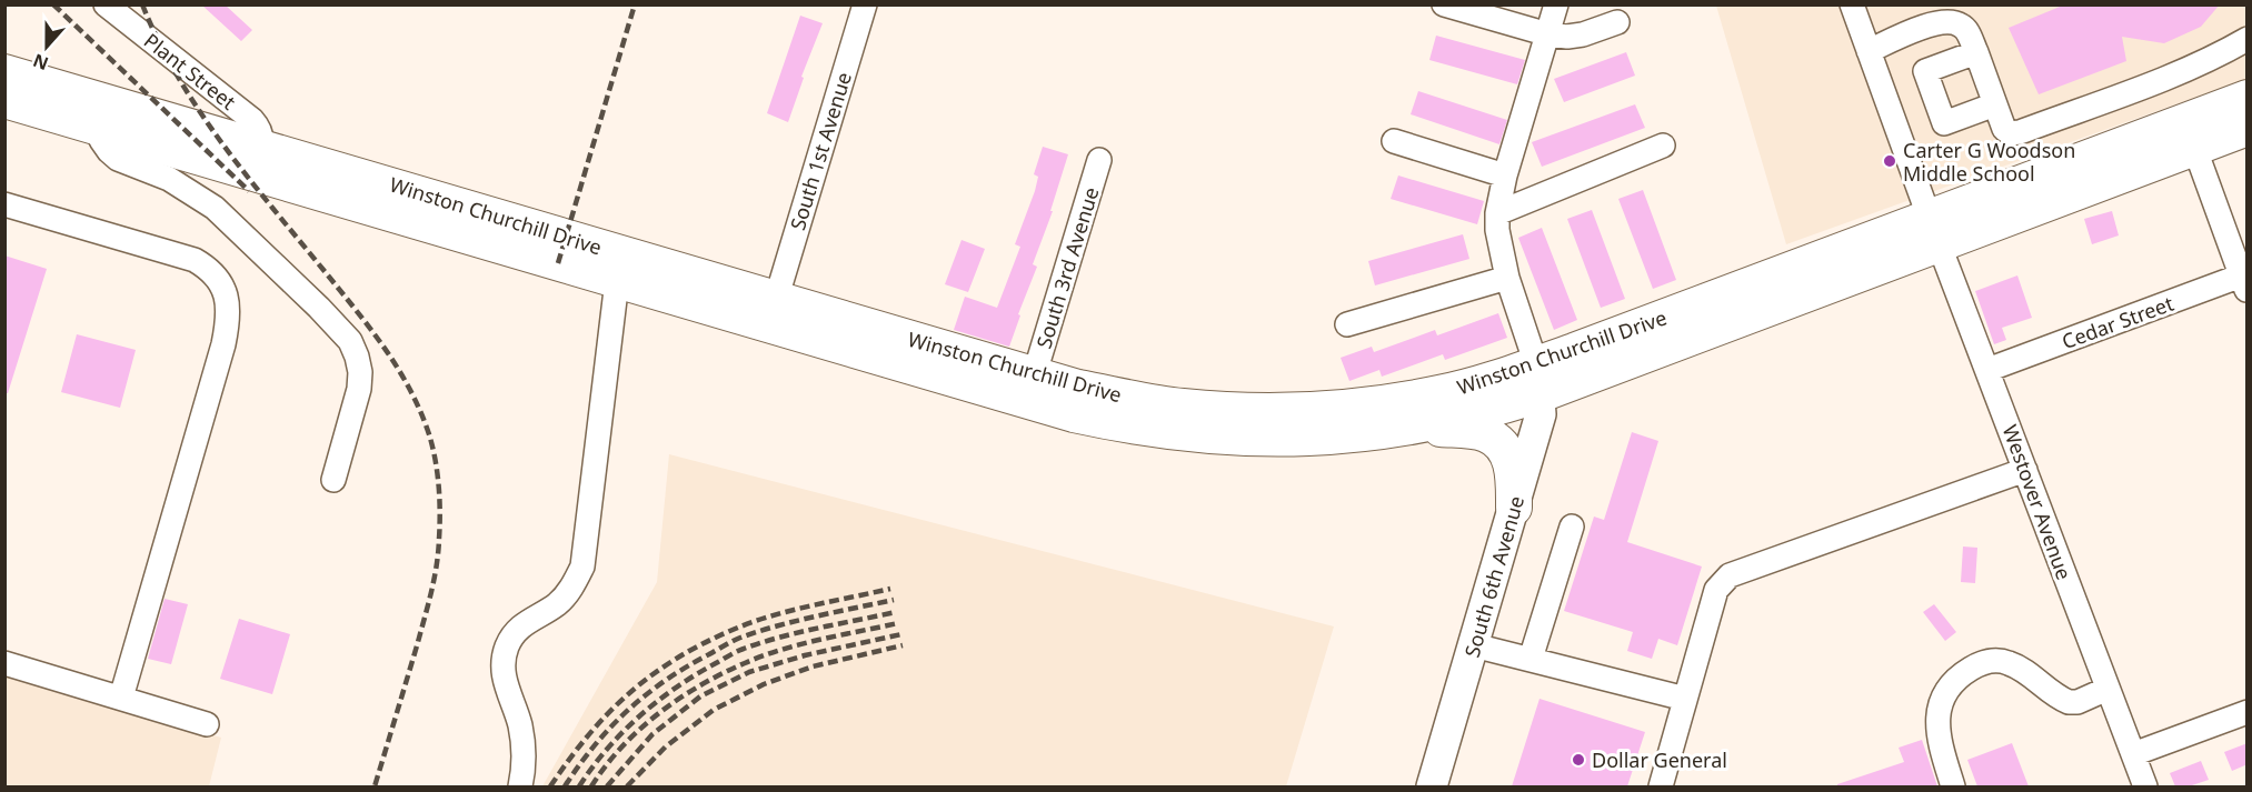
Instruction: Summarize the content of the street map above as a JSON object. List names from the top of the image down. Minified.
{"streets":{"highway":["Winston Churchill Drive"],"main road":["South 6th Avenue"],"street":["Plant Street","South 1st Avenue","South 3rd Avenue","Cedar Street","Westover Avenue"]},"crossings":[["Plant Street","Winston Churchill Drive"],["South 1st Avenue","Winston Churchill Drive"],["Winston Churchill Drive","South 3rd Avenue"],["Winston Churchill Drive","Westover Avenue"],["Winston Churchill Drive","South 6th Avenue"],["Cedar Street","Westover Avenue"]],"places":["Carter G Woodson Middle School","Dollar General"],"north":"bottom"}
